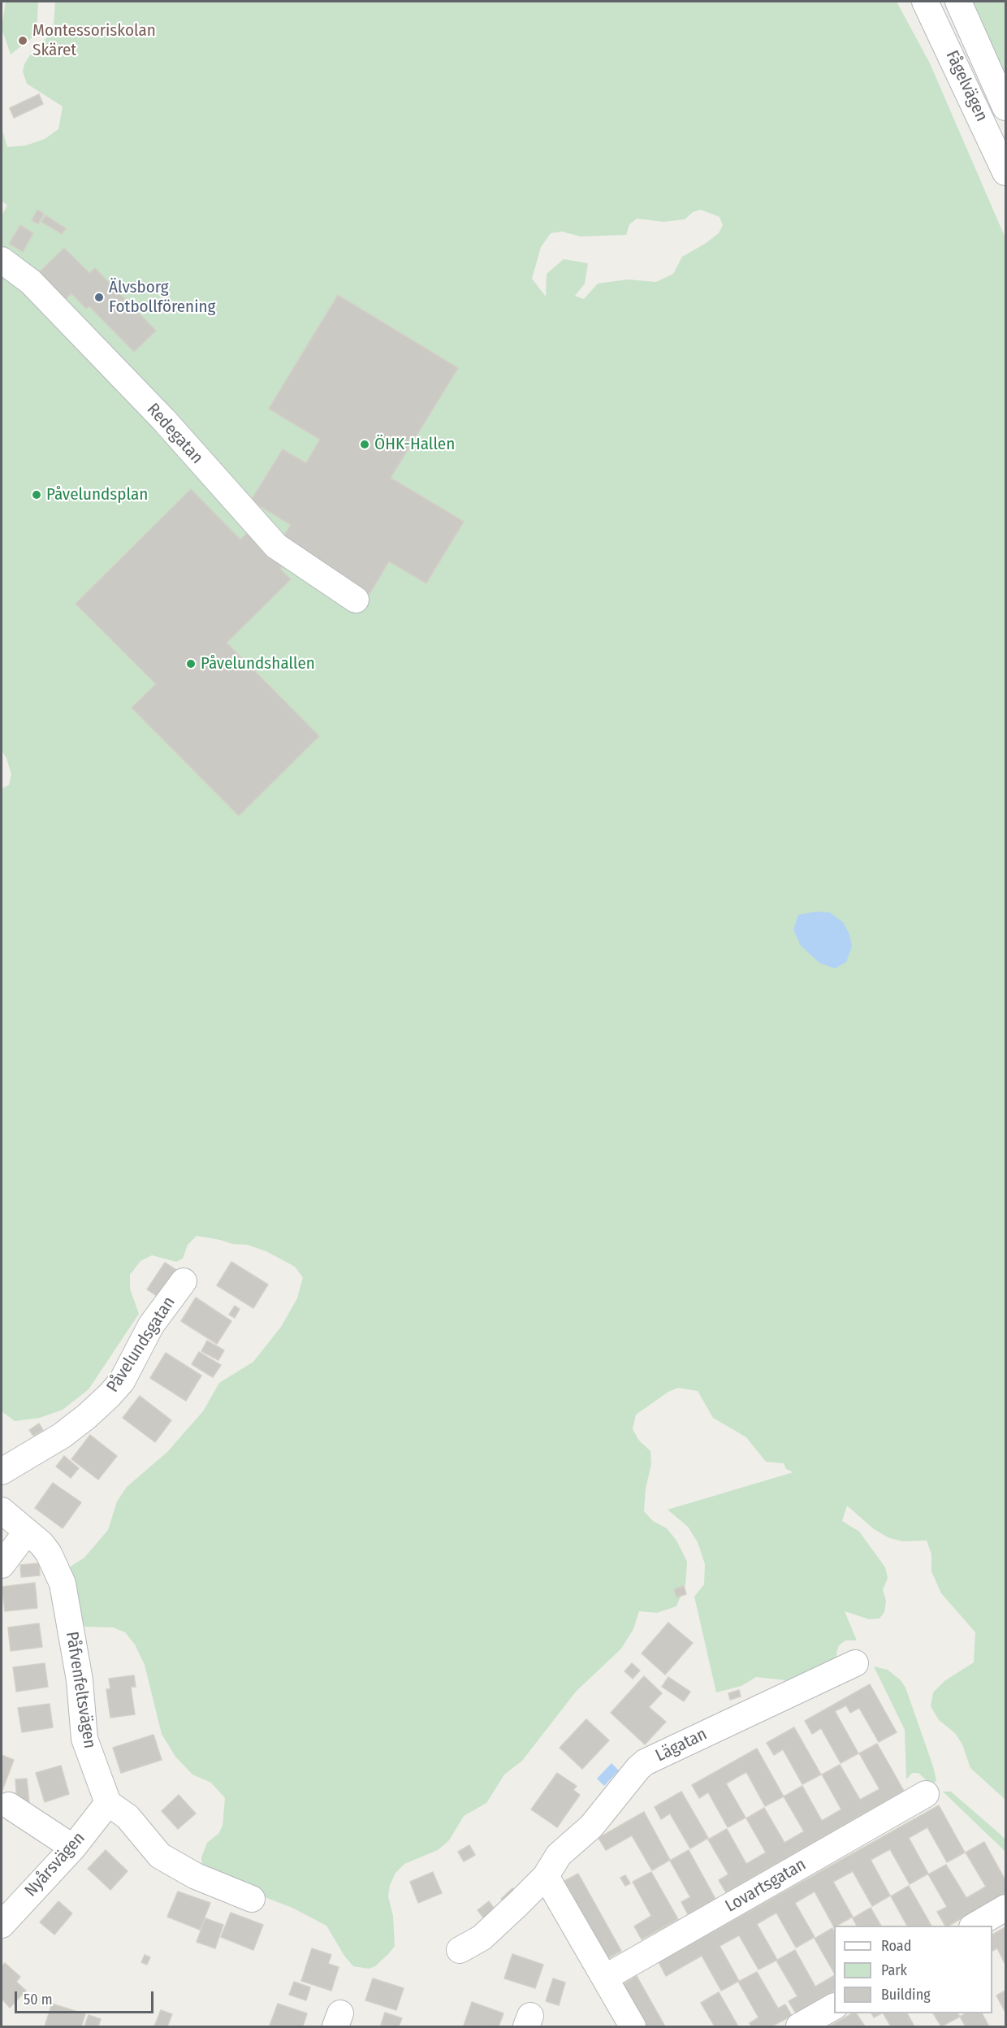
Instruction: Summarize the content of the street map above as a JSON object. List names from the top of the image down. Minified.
{"streets":{"street":["Fågelvägen","Redegatan","Påvelundsgatan","Påfvenfeltsvägen","Lägatan","Nyårsvägen","Lovartsgatan"]},"crossings":[["Påfvenfeltsvägen","Nyårsvägen"]],"places":["Montessoriskolan Skäret","Älvsborg Fotbollförening","ÖHK-Hallen","Påvelundsplan","Påvelundshallen"],"legend":["Road","Park","Building"],"scale_bar":"50 m"}
